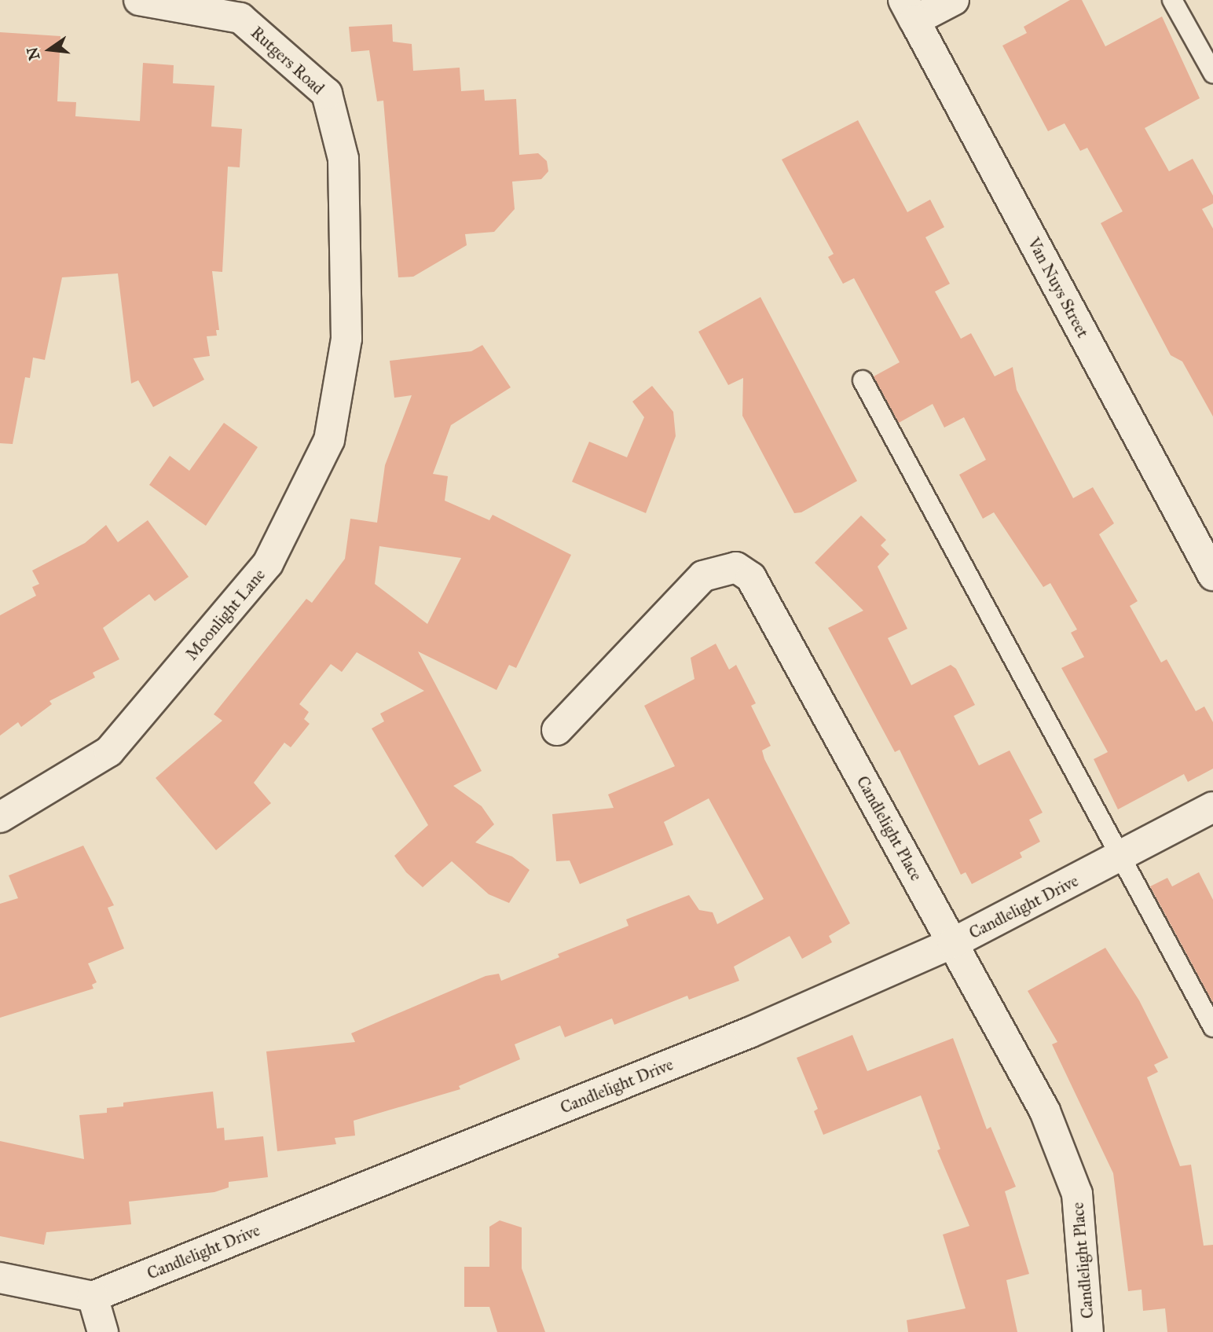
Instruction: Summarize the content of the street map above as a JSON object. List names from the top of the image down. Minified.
{"streets":{"street":["Rutgers Road","Van Nuys Street","Moonlight Lane","Candlelight Place","Candlelight Drive"]},"crossings":[["Rutgers Road","Moonlight Lane"],["Candlelight Place","Candlelight Drive"]],"north":"left"}
